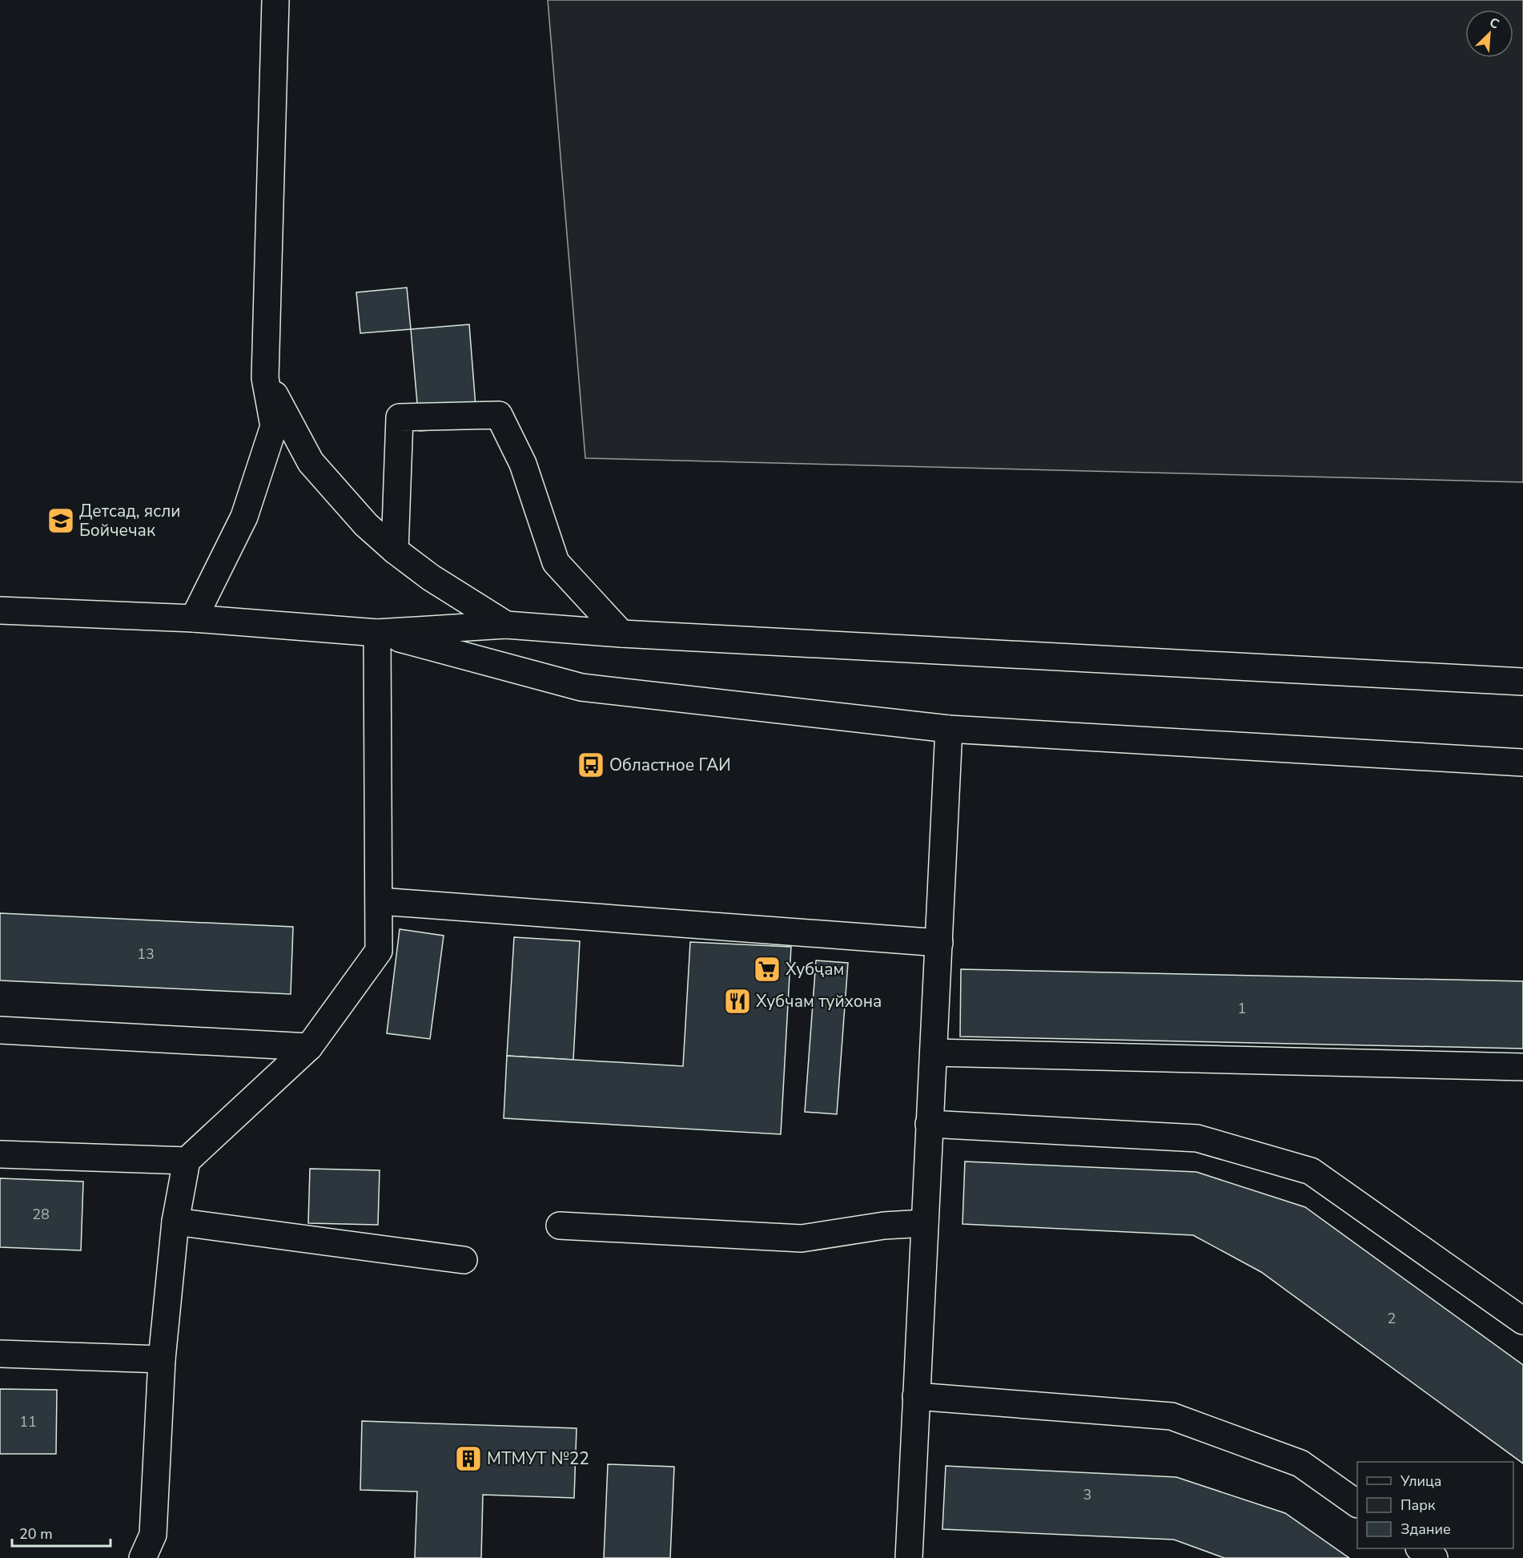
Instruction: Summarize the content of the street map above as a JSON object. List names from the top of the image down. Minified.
{"places":{"school or university":["Детсад, ясли Бойчечак"],"bus stop":["Областное ГАИ"],"supermarket":["Хубҷам"],"restaurant":["Хубчам туйхона"],"building":["МТМУТ №22"]},"house_numbers":["13","1","28","2","11","3"],"legend":["Улица","Парк","Здание"],"scale_bar":"20 m","north":"top right"}
